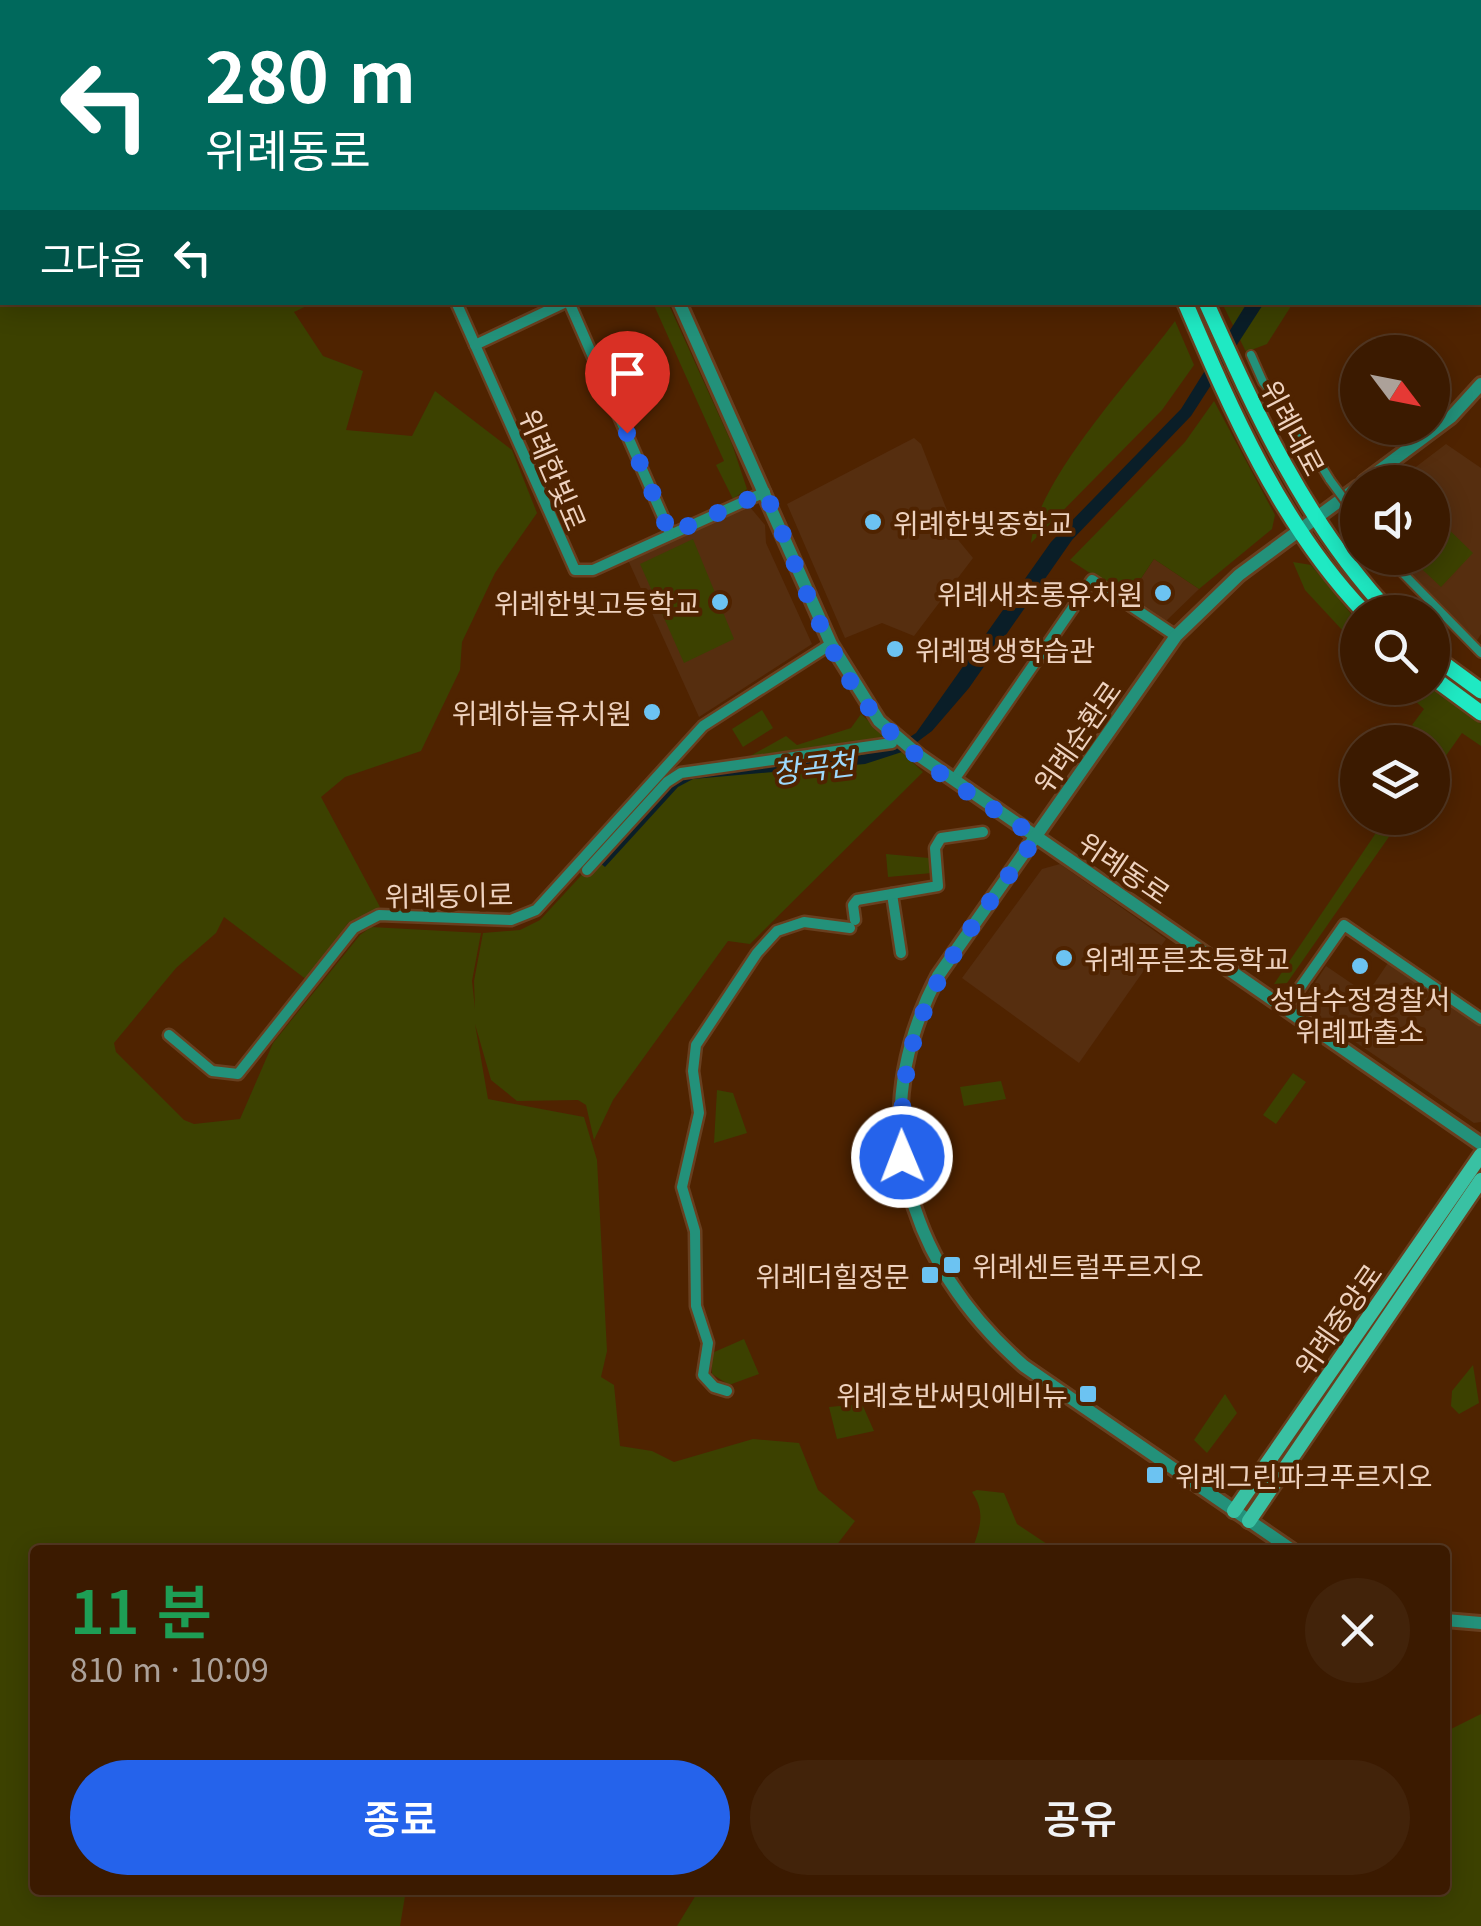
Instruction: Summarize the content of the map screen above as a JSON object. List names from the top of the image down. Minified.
{"streets":{"main road":["위례대로","위례중앙로"],"street":["위례한빛로","위례순환로","위례동로","위례동이로"]},"crossings":[["위례대로","위례순환로"],["위례한빛로","위례동로"],["위례순환로","위례동로"],["위례순환로","위례중앙로"],["위례동로","위례동이로"]],"water":["창곡천"],"places":{"other":["위례한빛중학교","위례새초롱유치원","위례한빛고등학교","위례평생학습관","위례하늘유치원","위례푸른초등학교","성남수정경찰서 위례파출소"],"transit":["위례센트럴푸르지오","위례더힐정문","위례호반써밋에비뉴","위례그린파크푸르지오"]},"north":"bottom right","page":{"turn":["280 m","위례동로"],"then":"그다음","heading":["11 분","810 m · 10:09"],"buttons":["종료","공유"]}}
